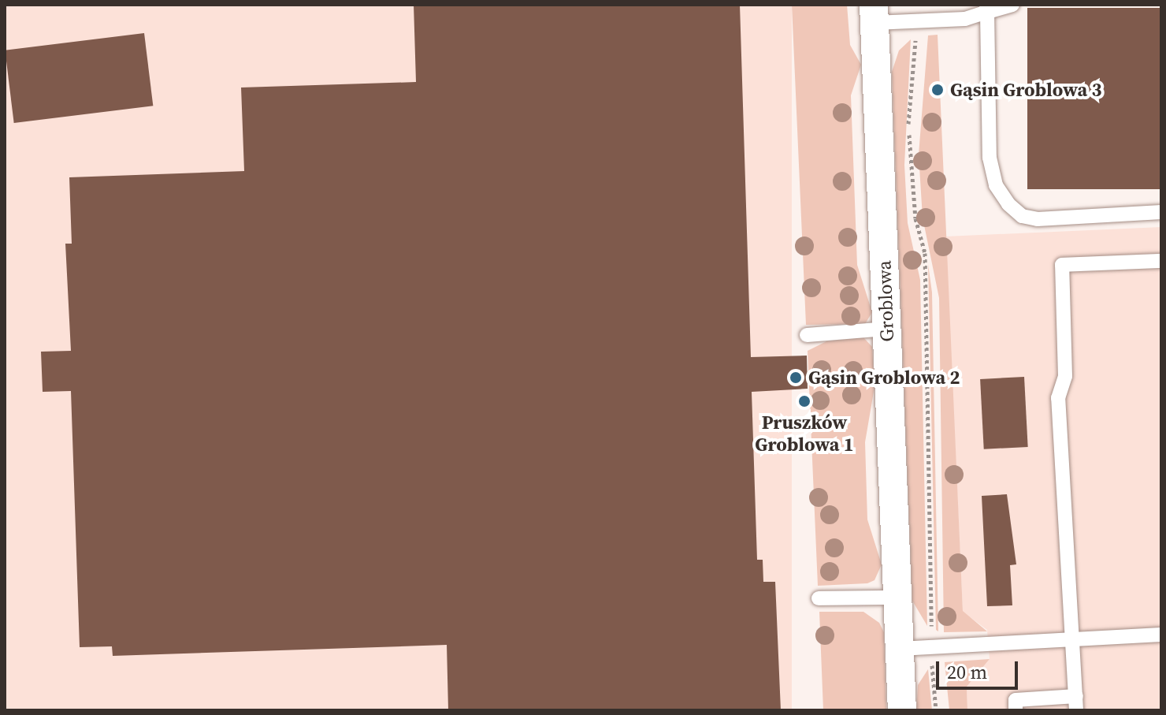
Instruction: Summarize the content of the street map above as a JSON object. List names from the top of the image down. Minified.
{"streets":{"street":["Groblowa"]},"places":["Gąsin Groblowa 3","Gąsin Groblowa 2","Pruszków Groblowa 1"],"scale_bar":"20 m"}
